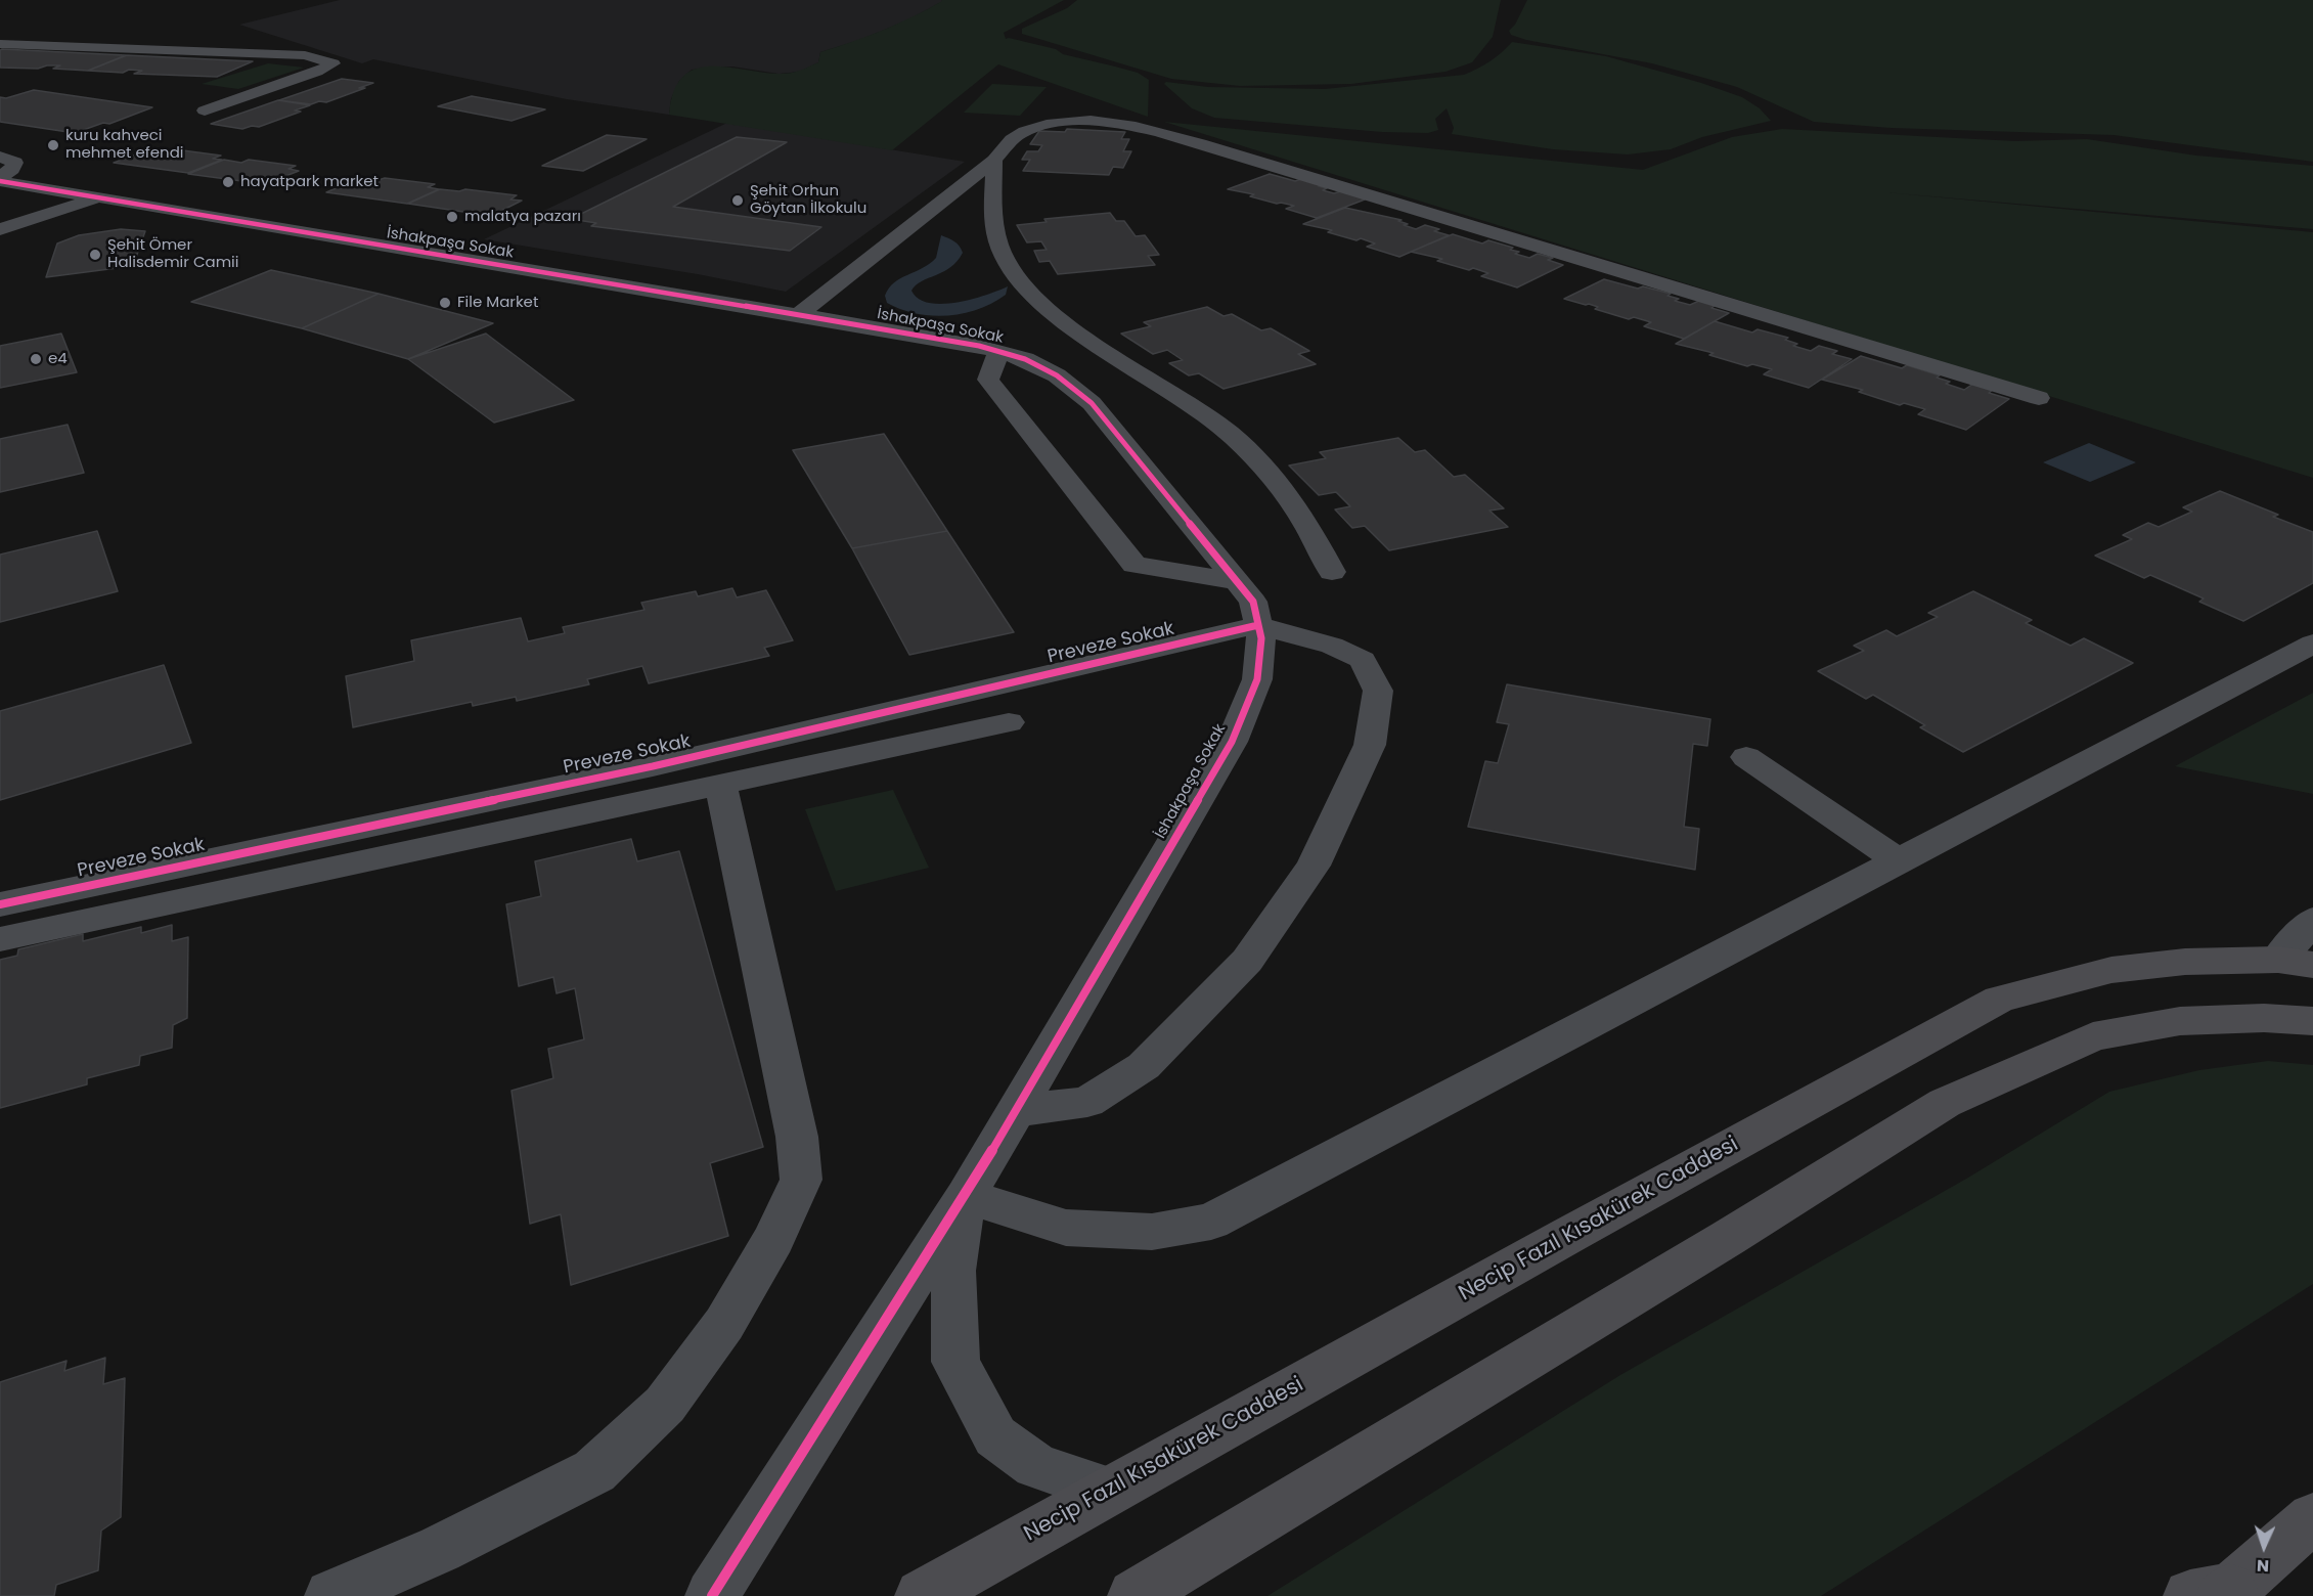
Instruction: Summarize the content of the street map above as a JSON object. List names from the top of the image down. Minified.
{"streets":{"main road":["Necip Fazıl Kısakürek Caddesi"],"street":["İshakpaşa Sokak","Preveze Sokak"]},"crossings":[["İshakpaşa Sokak","Preveze Sokak"]],"places":["kuru kahveci mehmet efendi","hayatpark market","Şehit Orhun Göytan İlkokulu","malatya pazarı","Şehit Ömer Halisdemir Camii","File Market","e4"],"north":"bottom"}
